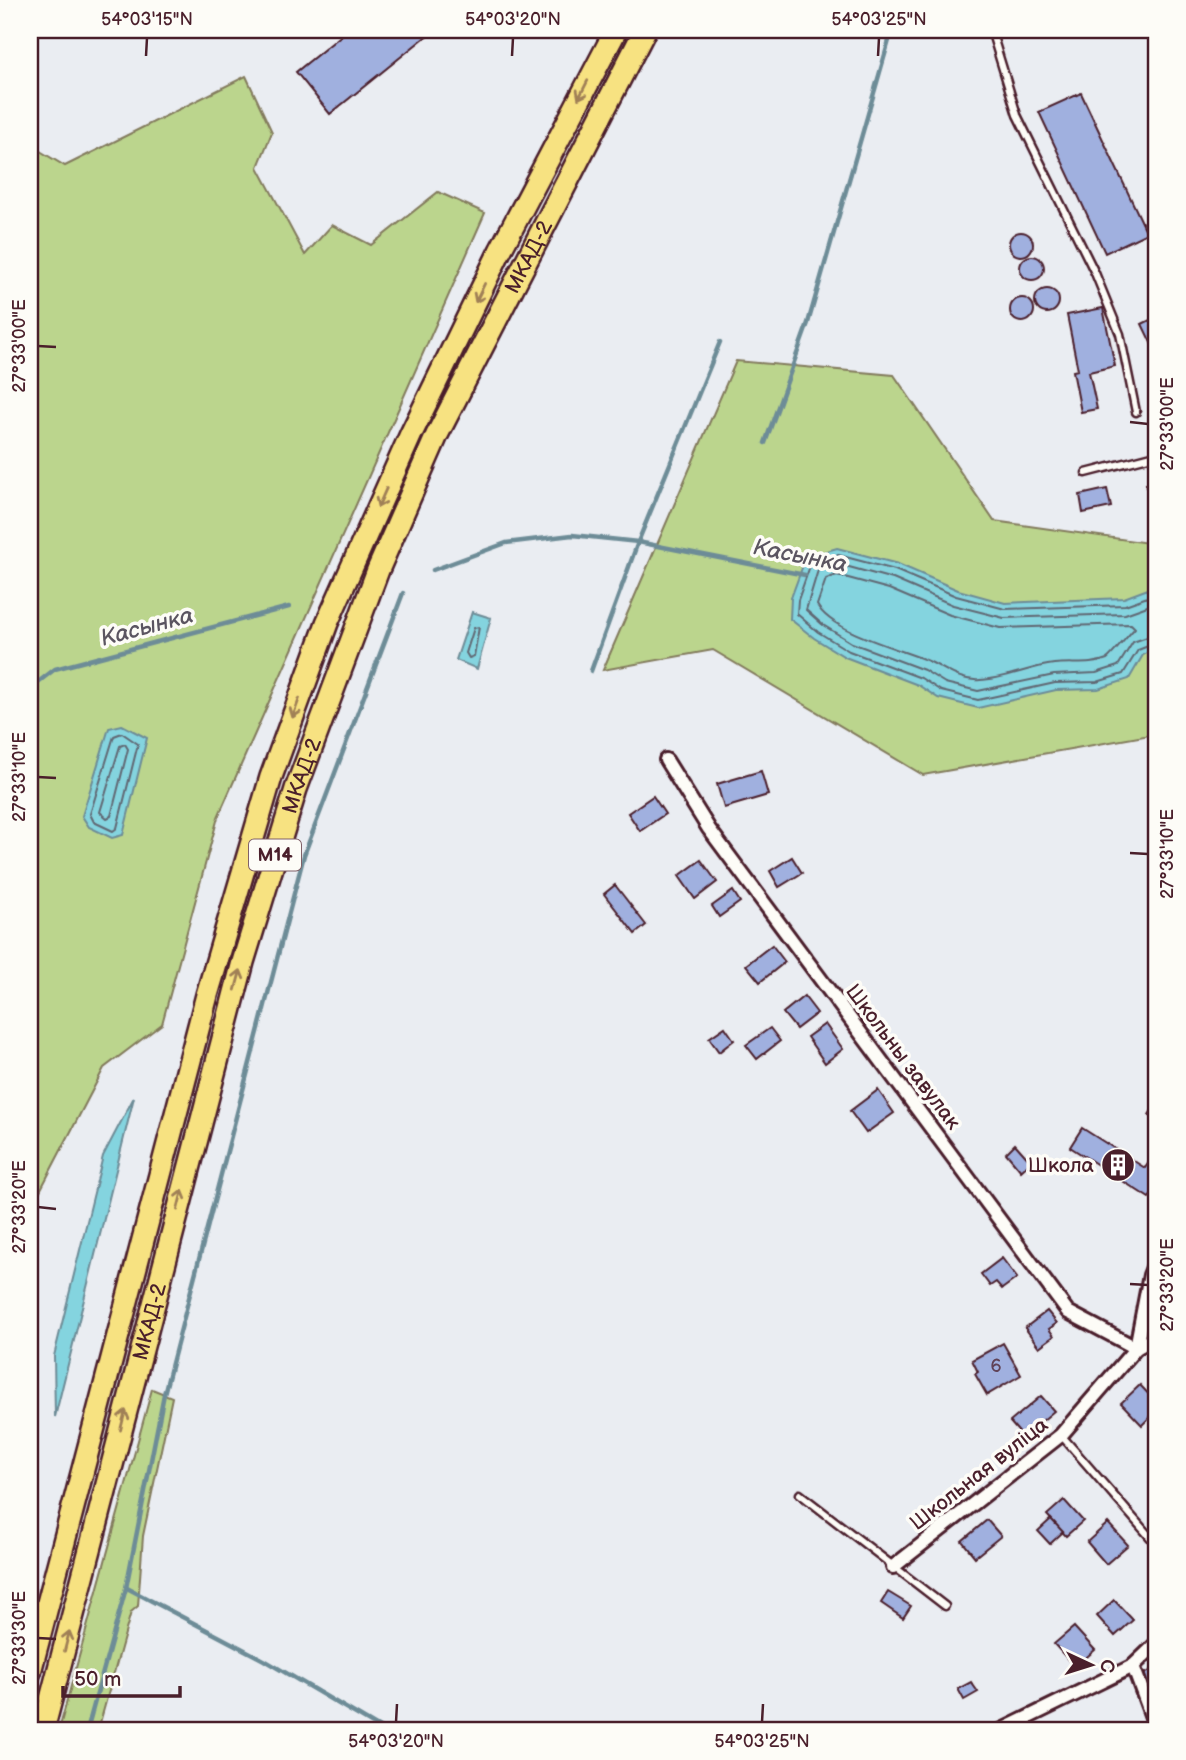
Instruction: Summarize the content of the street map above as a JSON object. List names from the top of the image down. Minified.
{"streets":{"highway":["МКАД-2","М14"],"street":["Школьны завулак","Школьная вуліца"]},"crossings":[["Школьны завулак","Школьная вуліца"]],"water":["Касынка"],"places":{"building":["Школа"]},"house_numbers":["6"],"scale_bar":"50 m","north":"right","coordinates":["54°03'15\"N","54°03'20\"N","54°03'25\"N","27°33'00\"E","27°33'10\"E","27°33'20\"E","27°33'30\"E"]}
